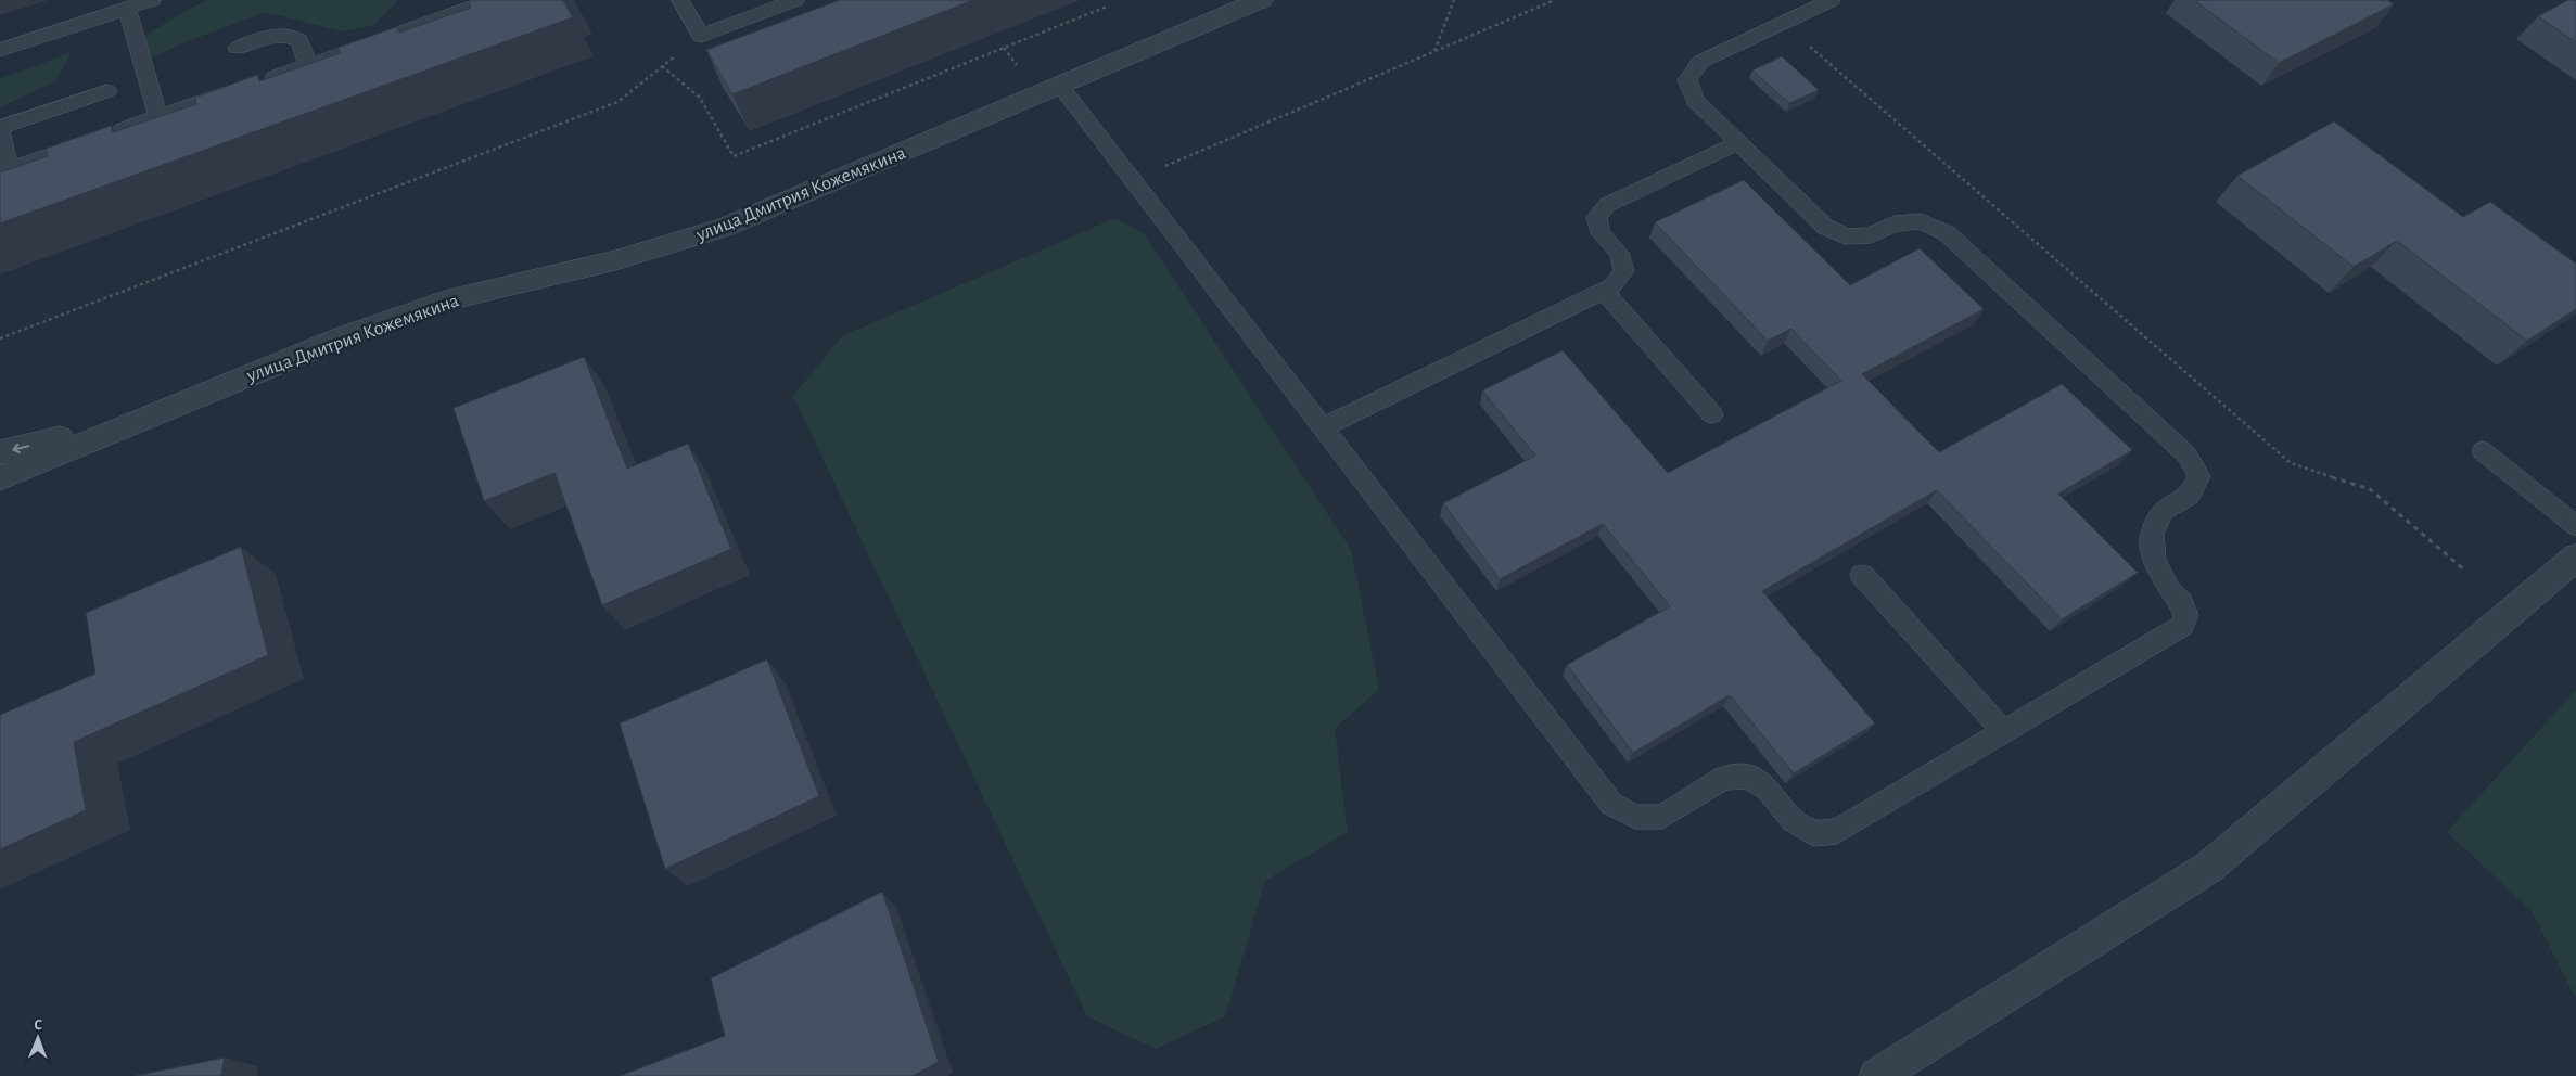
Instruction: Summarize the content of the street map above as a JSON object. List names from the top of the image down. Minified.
{"streets":{"street":["улица Дмитрия Кожемякина"]},"north":"top"}
